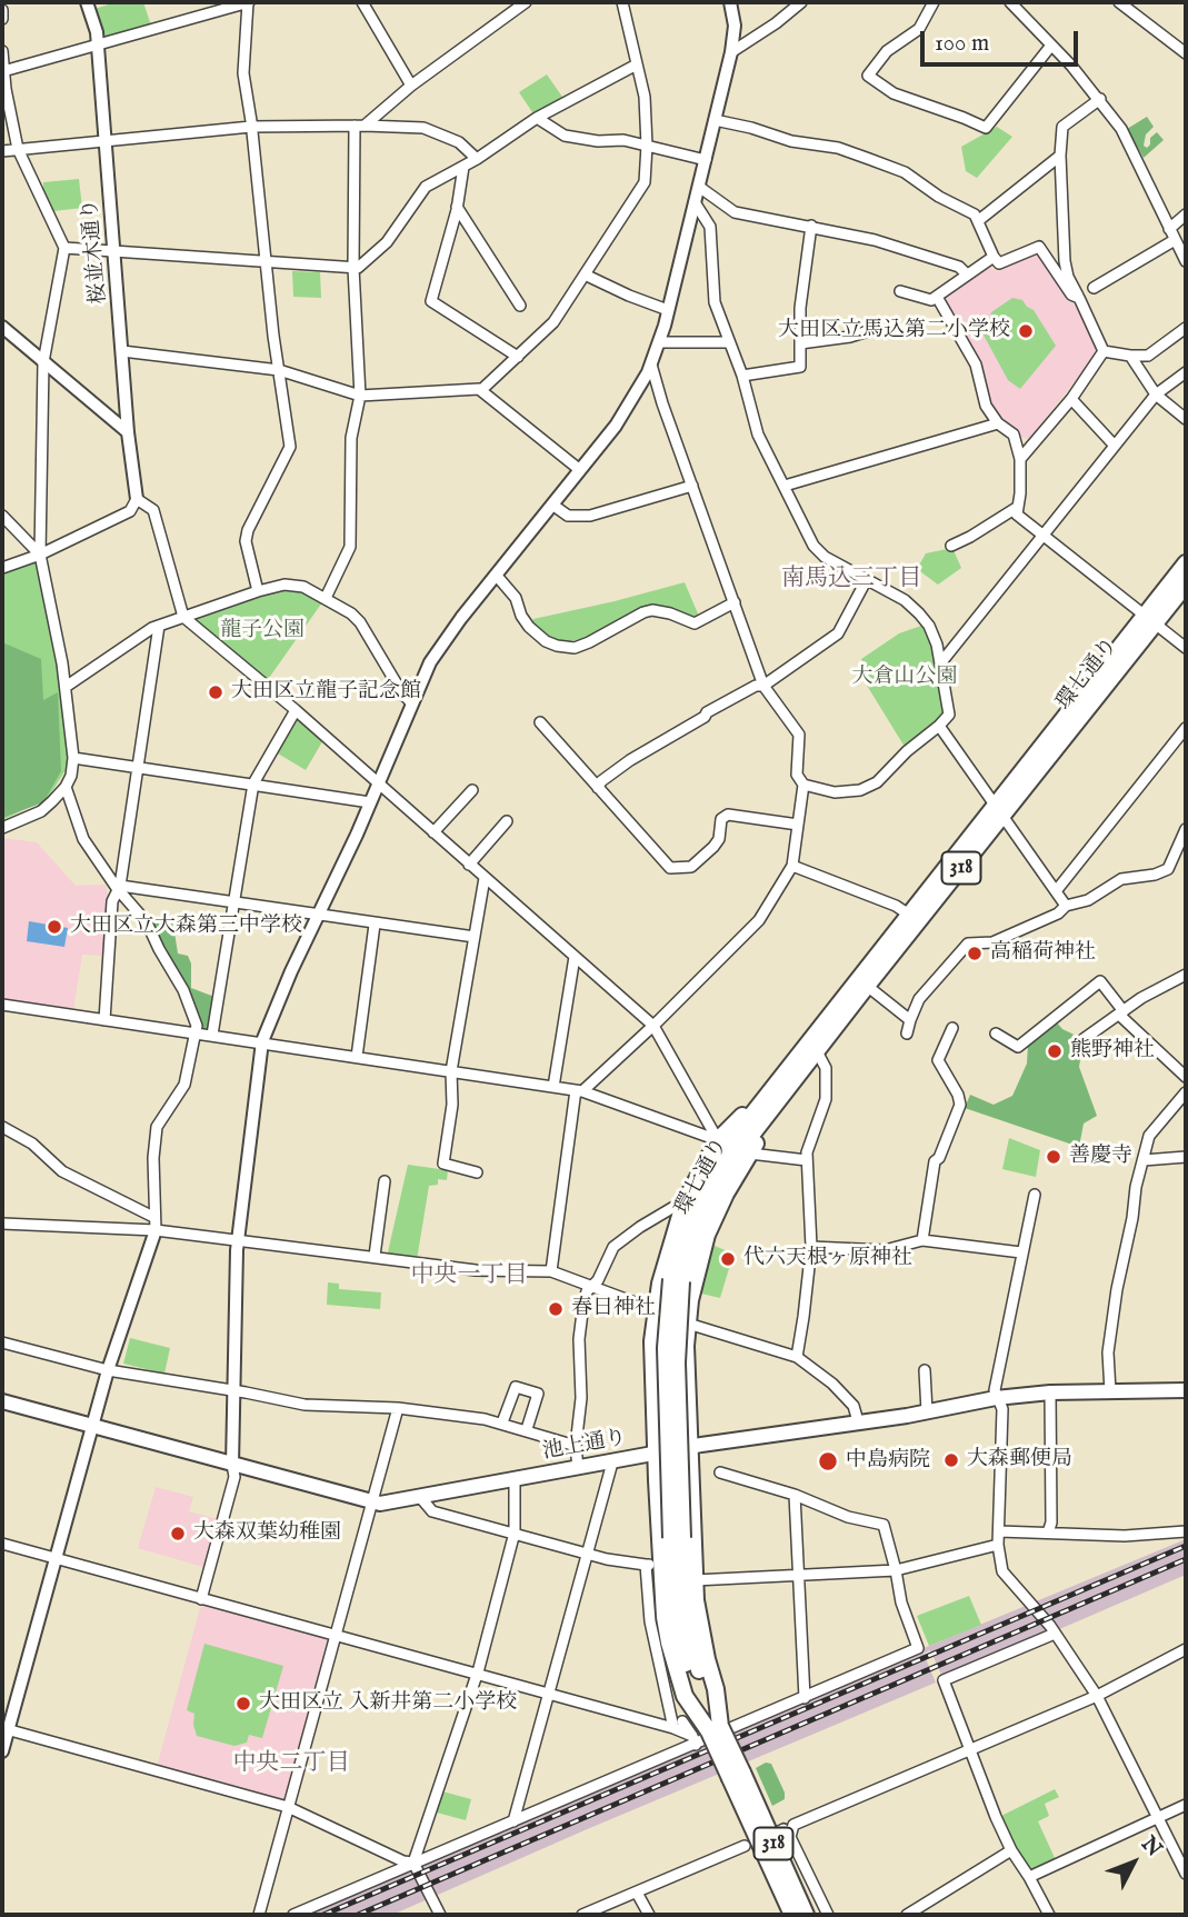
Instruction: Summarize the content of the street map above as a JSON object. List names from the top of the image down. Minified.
{"streets":{"main road":["環七通り","318","池上通り"],"street":["桜並木通り"]},"districts":["南馬込三丁目","中央一丁目","中央二丁目"],"parks":["龍子公園","大倉山公園"],"places":["大田区立馬込第二小学校","大田区立龍子記念館","大田区立大森第三中学校","高稲荷神社","熊野神社","善慶寺","代六天根ヶ原神社","春日神社","大森郵便局","中島病院","大森双葉幼稚園","大田区立 入新井第二小学校"],"scale_bar":"100 m","north":"top right"}
